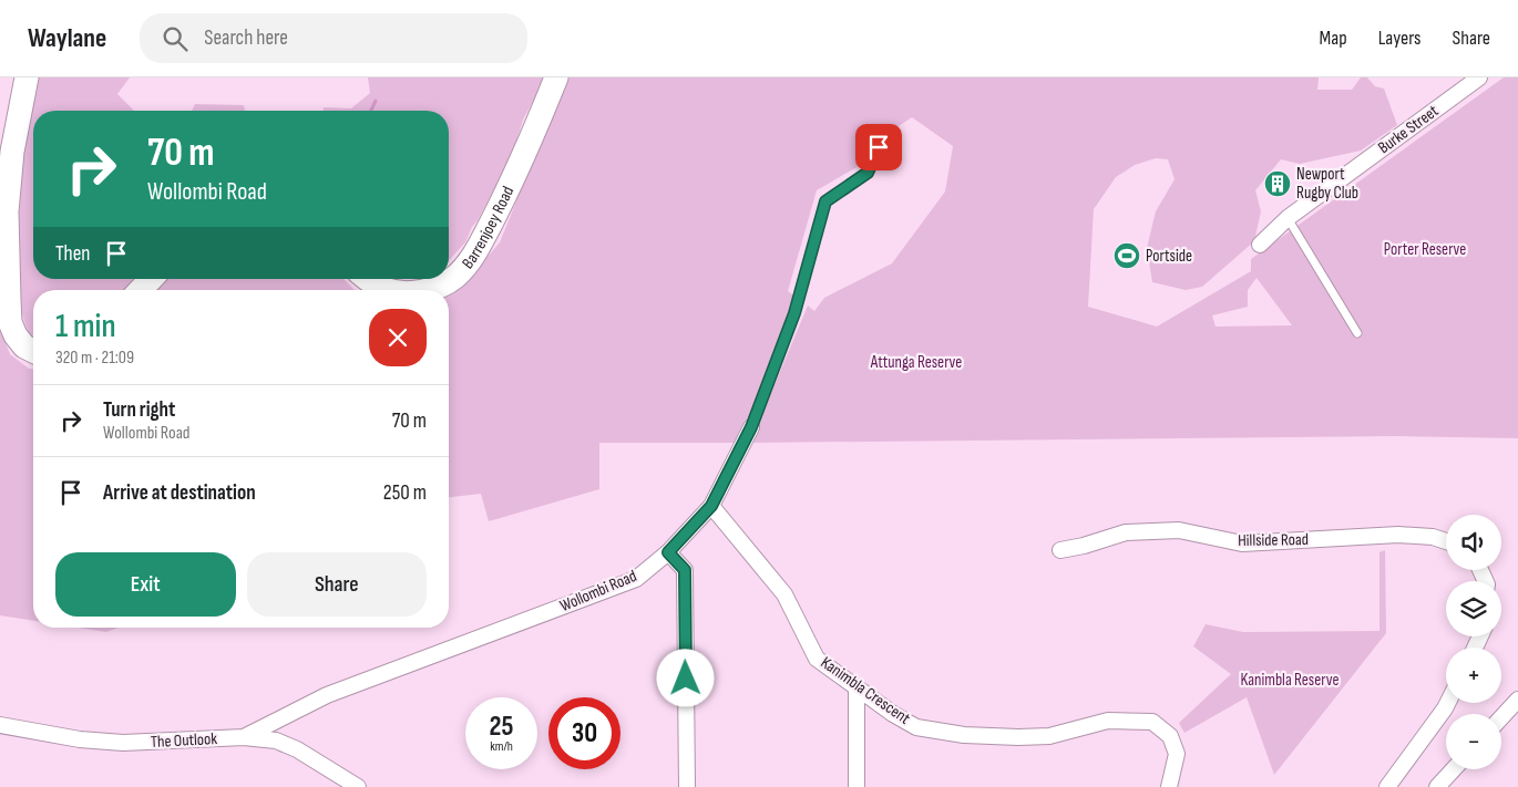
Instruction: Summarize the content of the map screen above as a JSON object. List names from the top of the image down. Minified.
{"streets":{"main road":["Barrenjoey Road"],"street":["Burke Street","Hillside Road","Wollombi Road","Kanimbla Crescent","The Outlook"]},"crossings":[["Wollombi Road","Kanimbla Crescent"],["Wollombi Road","The Outlook"]],"parks":["Porter Reserve","Attunga Reserve","Kanimbla Reserve"],"places":{"building":["Newport Rugby Club"],"sports":["Portside"]},"page":{"header":"Waylane","search":"Search here","nav":["Map","Layers","Share"],"turn":["70 m","Wollombi Road"],"then":"Then","heading":["1 min","320 m · 21:09"],"list":[{"name":"Turn right","note":"Wollombi Road","value":"70 m"},{"name":"Arrive at destination","value":"250 m"}],"map_buttons":["+","−"],"buttons":["Exit","Share"],"speed":"25 km/h","limit":"30"}}
